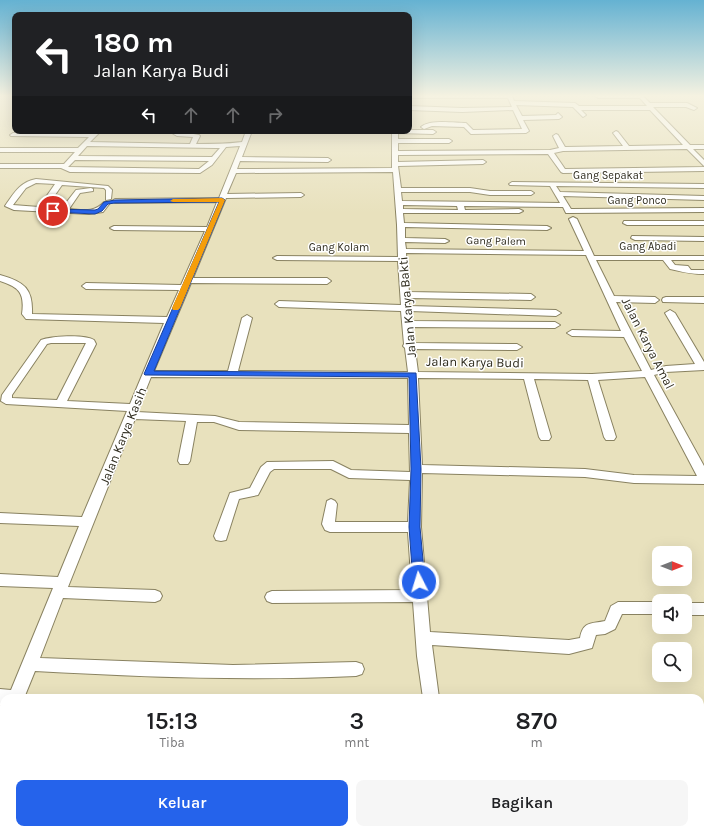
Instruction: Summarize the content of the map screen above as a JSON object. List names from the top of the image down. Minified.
{"streets":{"street":["Gang Sepakat","Gang Ponco","Gang Palem","Gang Abadi","Gang Kolam","Jalan Karya Bakti","Jalan Karya Amal","Jalan Karya Budi","Jalan Karya Kasih"]},"crossings":[["Gang Sepakat","Jalan Karya Amal"],["Gang Ponco","Jalan Karya Amal"],["Gang Palem","Gang Abadi"],["Gang Palem","Gang Kolam"],["Gang Palem","Jalan Karya Bakti"],["Gang Palem","Jalan Karya Amal"],["Gang Abadi","Jalan Karya Amal"],["Gang Kolam","Jalan Karya Bakti"],["Jalan Karya Bakti","Jalan Karya Budi"],["Jalan Karya Amal","Jalan Karya Budi"],["Jalan Karya Budi","Jalan Karya Kasih"]],"north":"right","page":{"turn":["180 m","Jalan Karya Budi"],"eta":["15:13","Tiba","3","mnt","870","m"],"buttons":["Keluar","Bagikan"]}}
